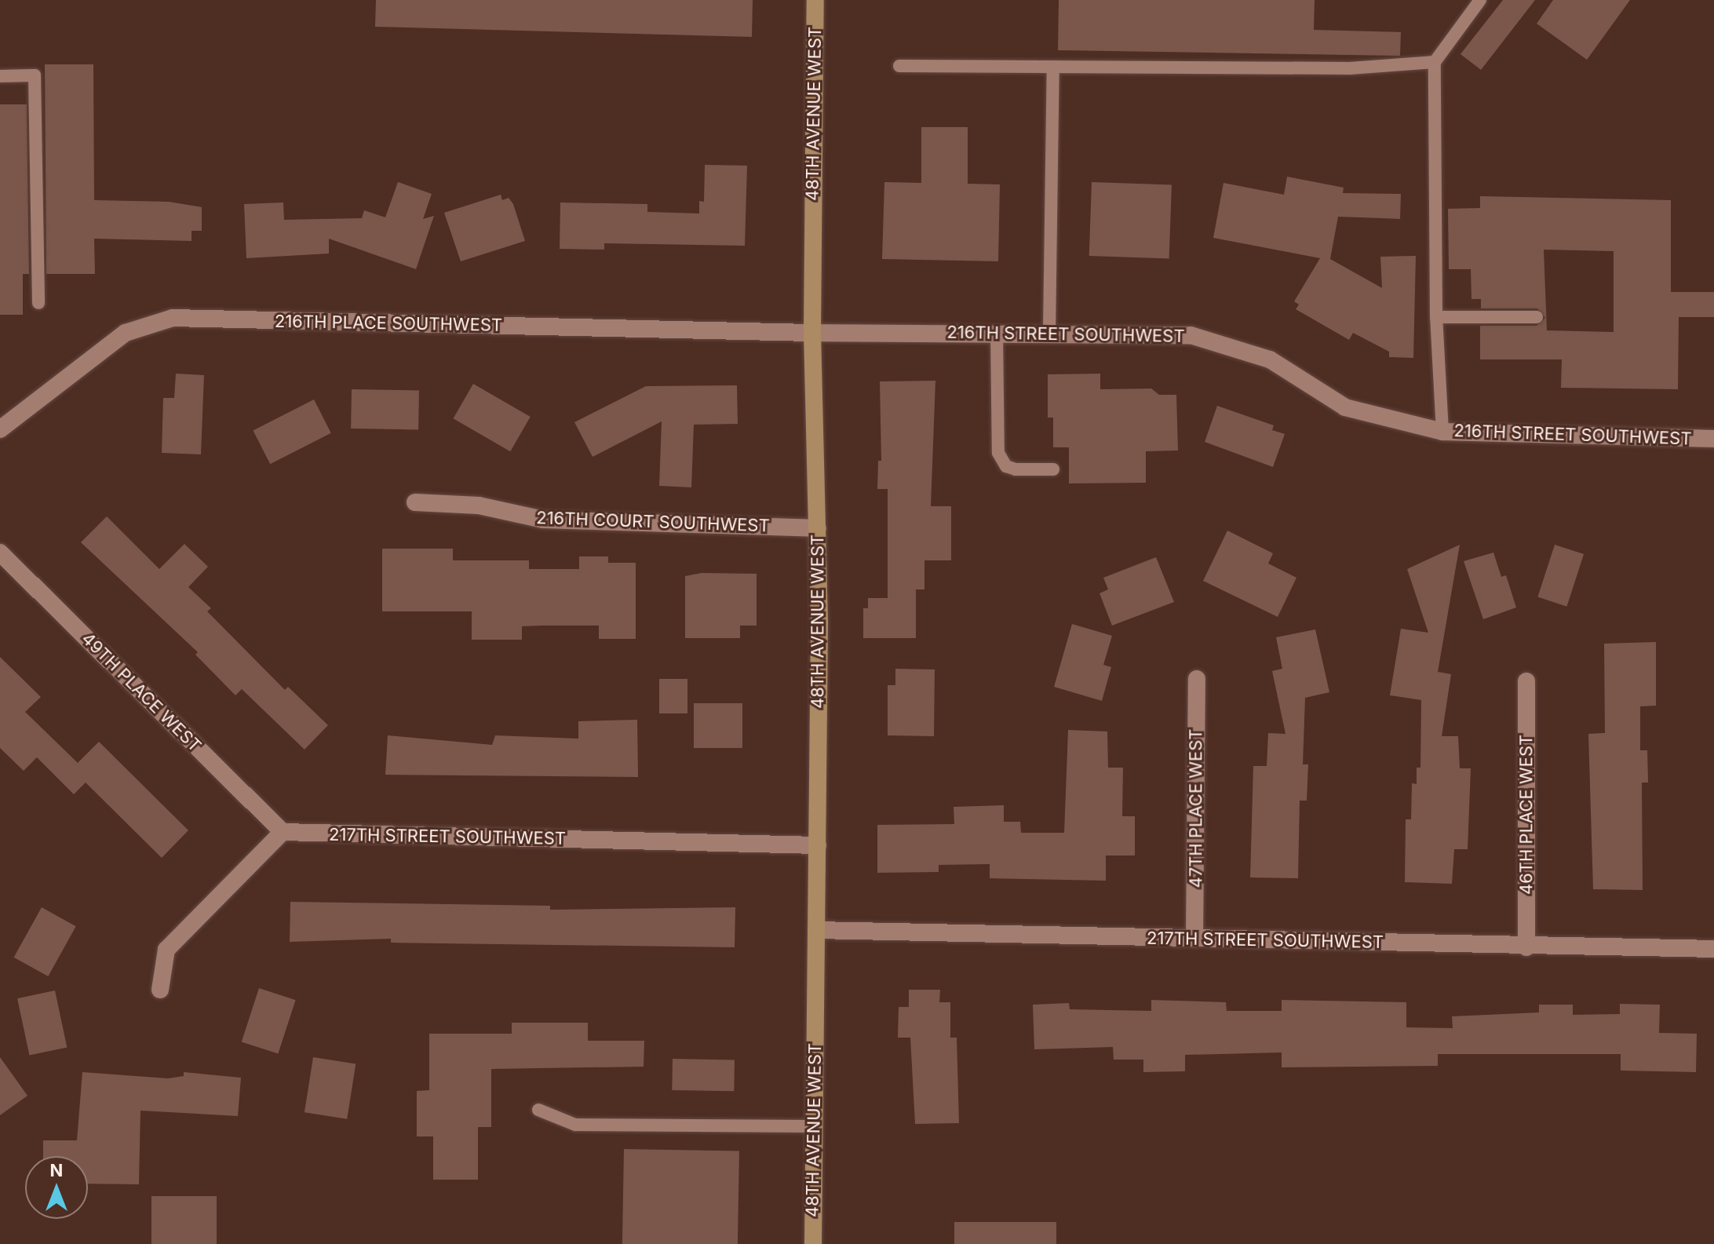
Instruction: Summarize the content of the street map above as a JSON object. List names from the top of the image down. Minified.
{"streets":{"main road":["48TH AVENUE WEST"],"street":["216TH PLACE SOUTHWEST","216TH STREET SOUTHWEST","216TH COURT SOUTHWEST","49TH PLACE WEST","47TH PLACE WEST","46TH PLACE WEST","217TH STREET SOUTHWEST"]},"crossings":[["48TH AVENUE WEST","216TH PLACE SOUTHWEST"],["48TH AVENUE WEST","216TH STREET SOUTHWEST"],["48TH AVENUE WEST","216TH COURT SOUTHWEST"],["48TH AVENUE WEST","217TH STREET SOUTHWEST"],["216TH PLACE SOUTHWEST","216TH STREET SOUTHWEST"],["49TH PLACE WEST","217TH STREET SOUTHWEST"],["47TH PLACE WEST","217TH STREET SOUTHWEST"],["46TH PLACE WEST","217TH STREET SOUTHWEST"]],"north":"top"}
